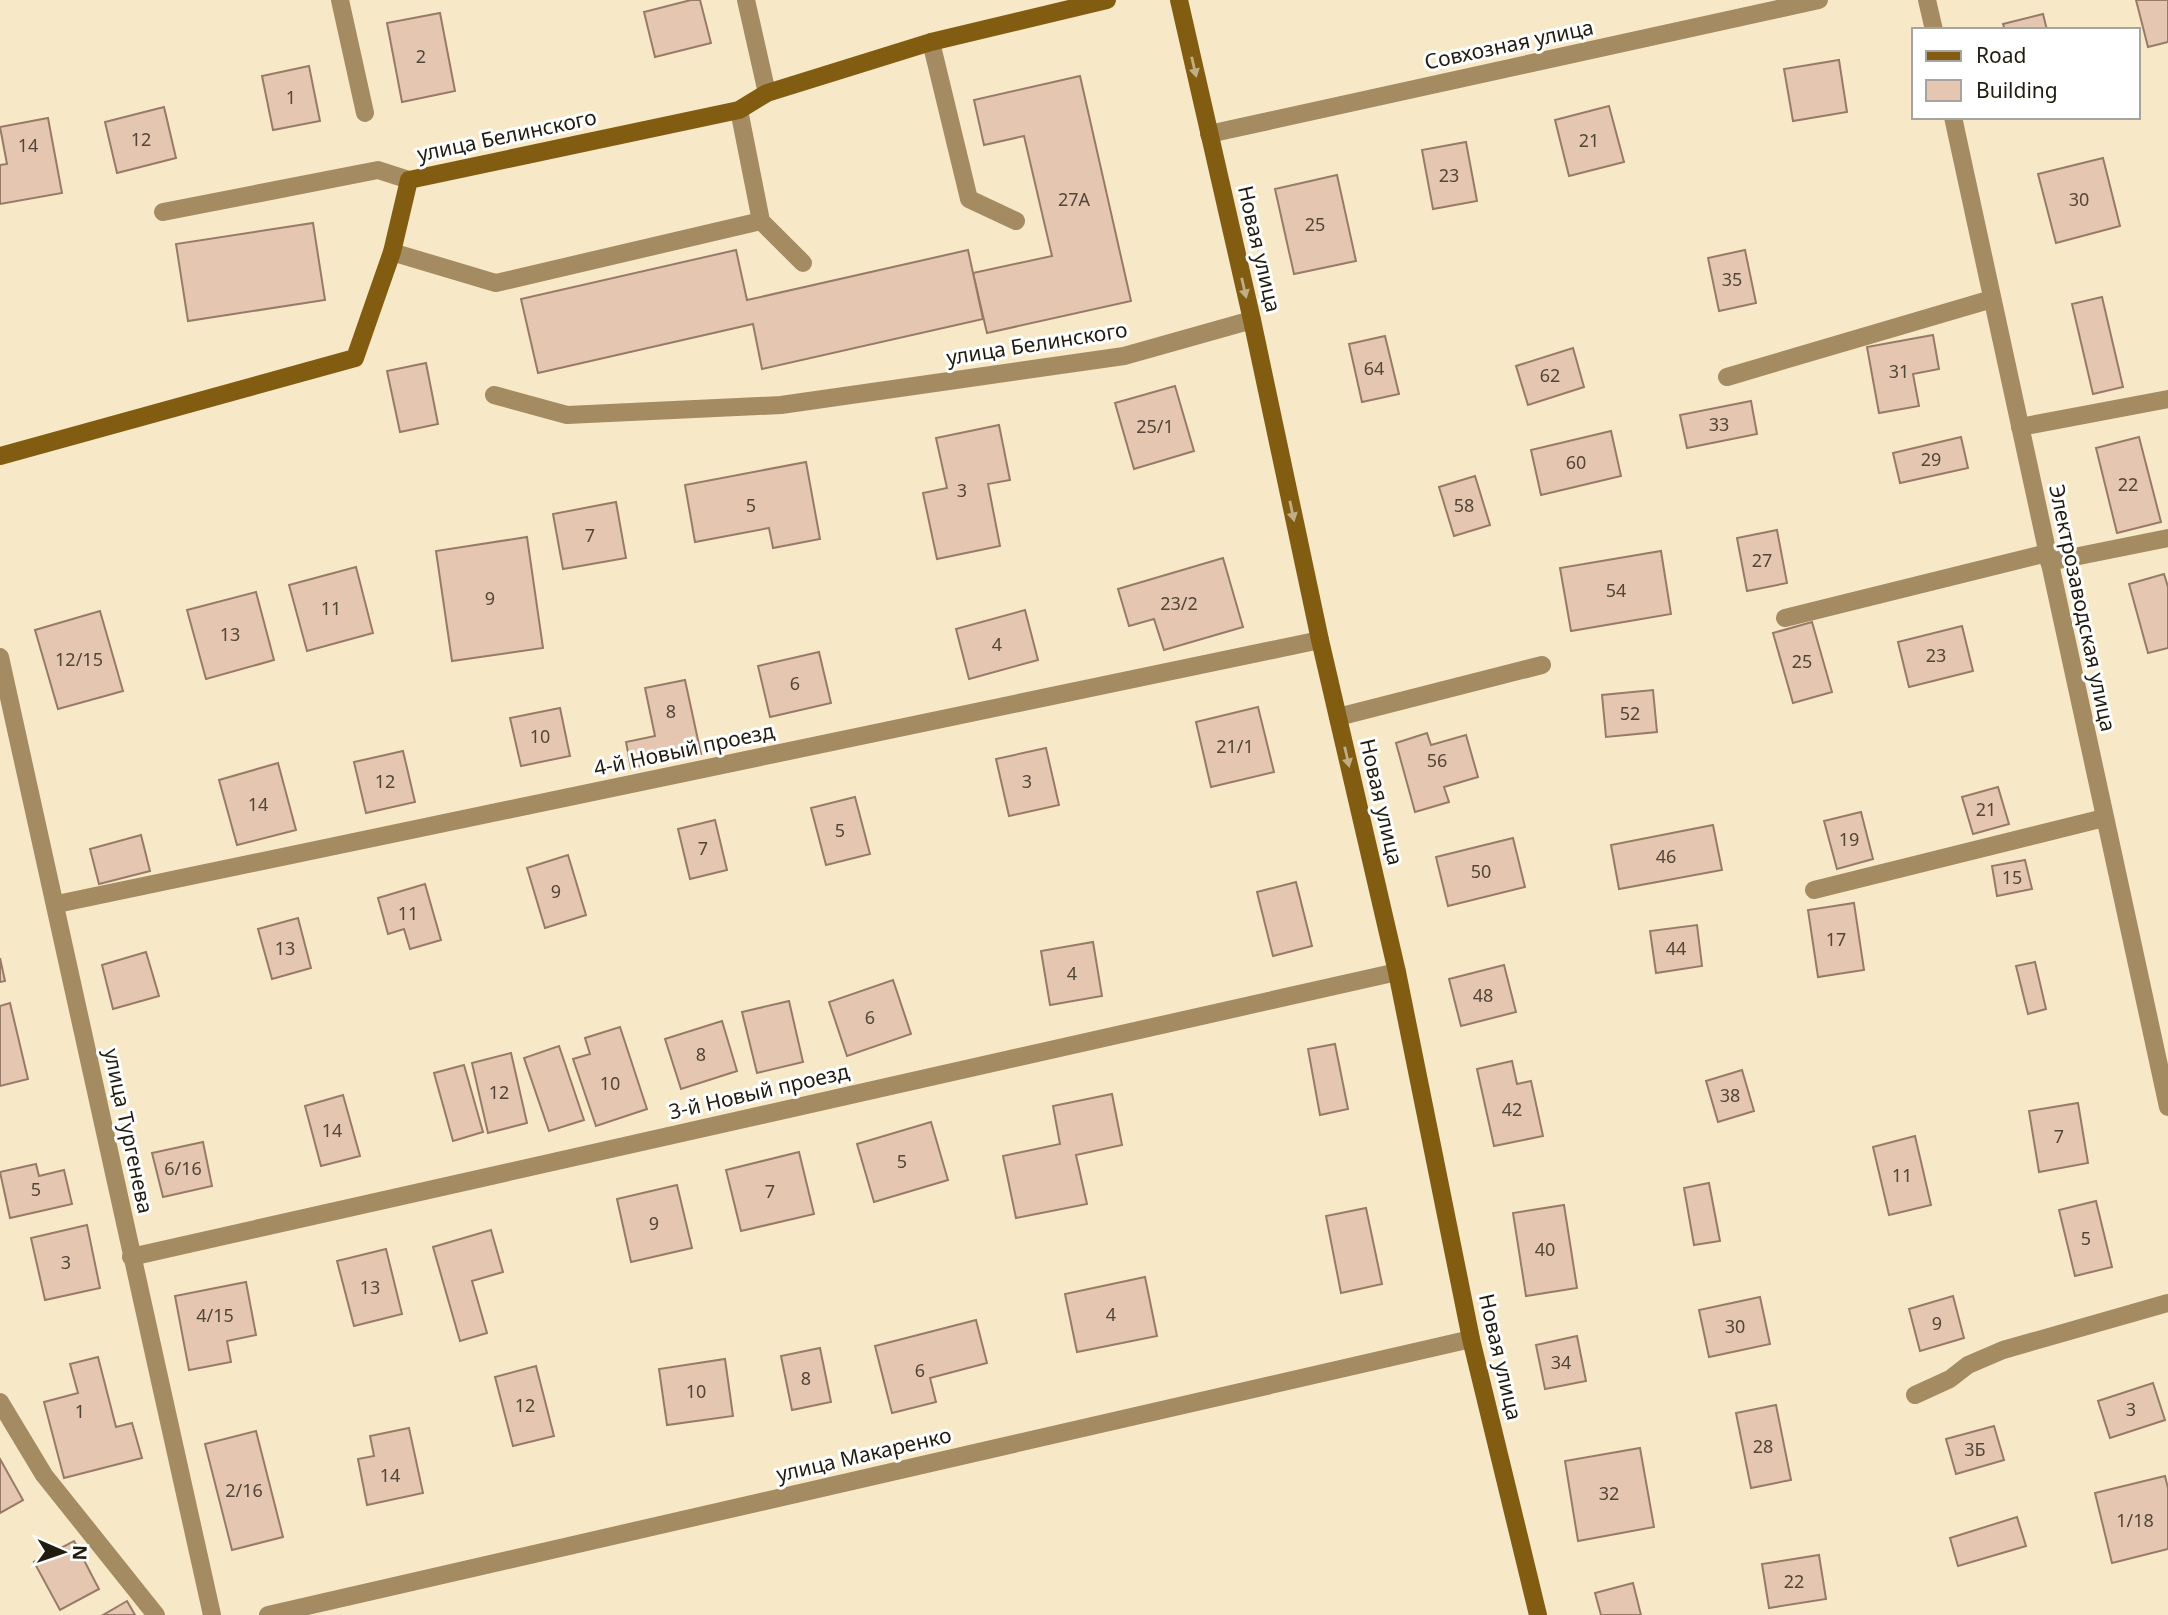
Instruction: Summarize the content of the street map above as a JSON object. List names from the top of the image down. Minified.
{"streets":{"street":["Совхозная улица","улица Белинского","Новая улица","Электрозаводская улица","4-й Новый проезд","3-й Новый проезд","улица Тургенева","улица Макаренко"]},"crossings":[["Совхозная улица","Новая улица"],["улица Белинского","Новая улица"],["Новая улица","4-й Новый проезд"],["Новая улица","3-й Новый проезд"],["Новая улица","улица Макаренко"],["4-й Новый проезд","улица Тургенева"],["3-й Новый проезд","улица Тургенева"]],"one_way":["Новая улица"],"house_numbers":["2","1","12","21","14","23","27А","30","25","35","64","31","62","33","25/1","29","60","22","3","5","58","7","27","54","9","23/2","11","13","4","23","12/15","25","6","8","52","10","21/1","56","12","3","14","21","5","19","7","46","50","15","9","11","17","13","44","4","48","6","8","10","12","38","42","14","7","5","6/16","11","5","7","9","5","40","3","13","4","4/15","9","30","34","6","8","10","12","3","1","28","3Б","14","2/16","32","1/18","22"],"legend":["Road","Building"],"north":"right"}
